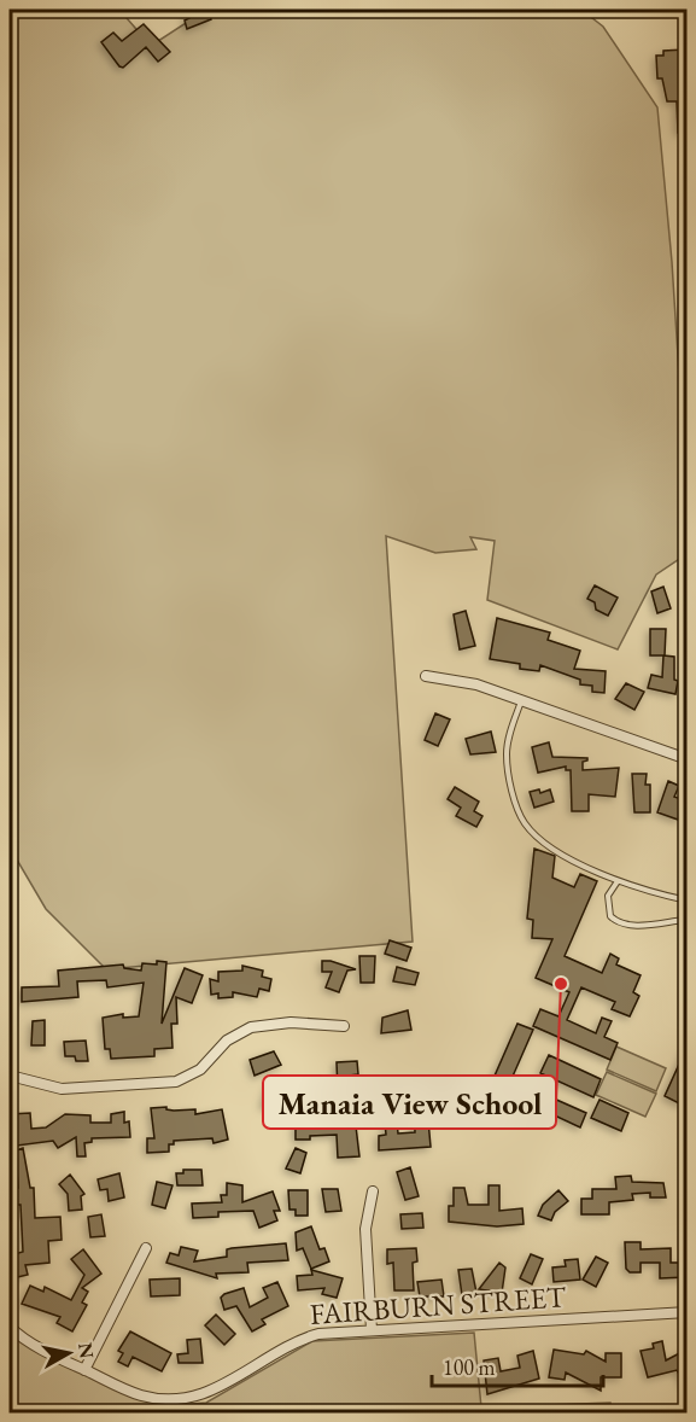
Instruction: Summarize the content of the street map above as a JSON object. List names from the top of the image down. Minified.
{"streets":{"street":["FAIRBURN STREET"]},"places":["Manaia View School"],"scale_bar":"100 m","north":"right"}
